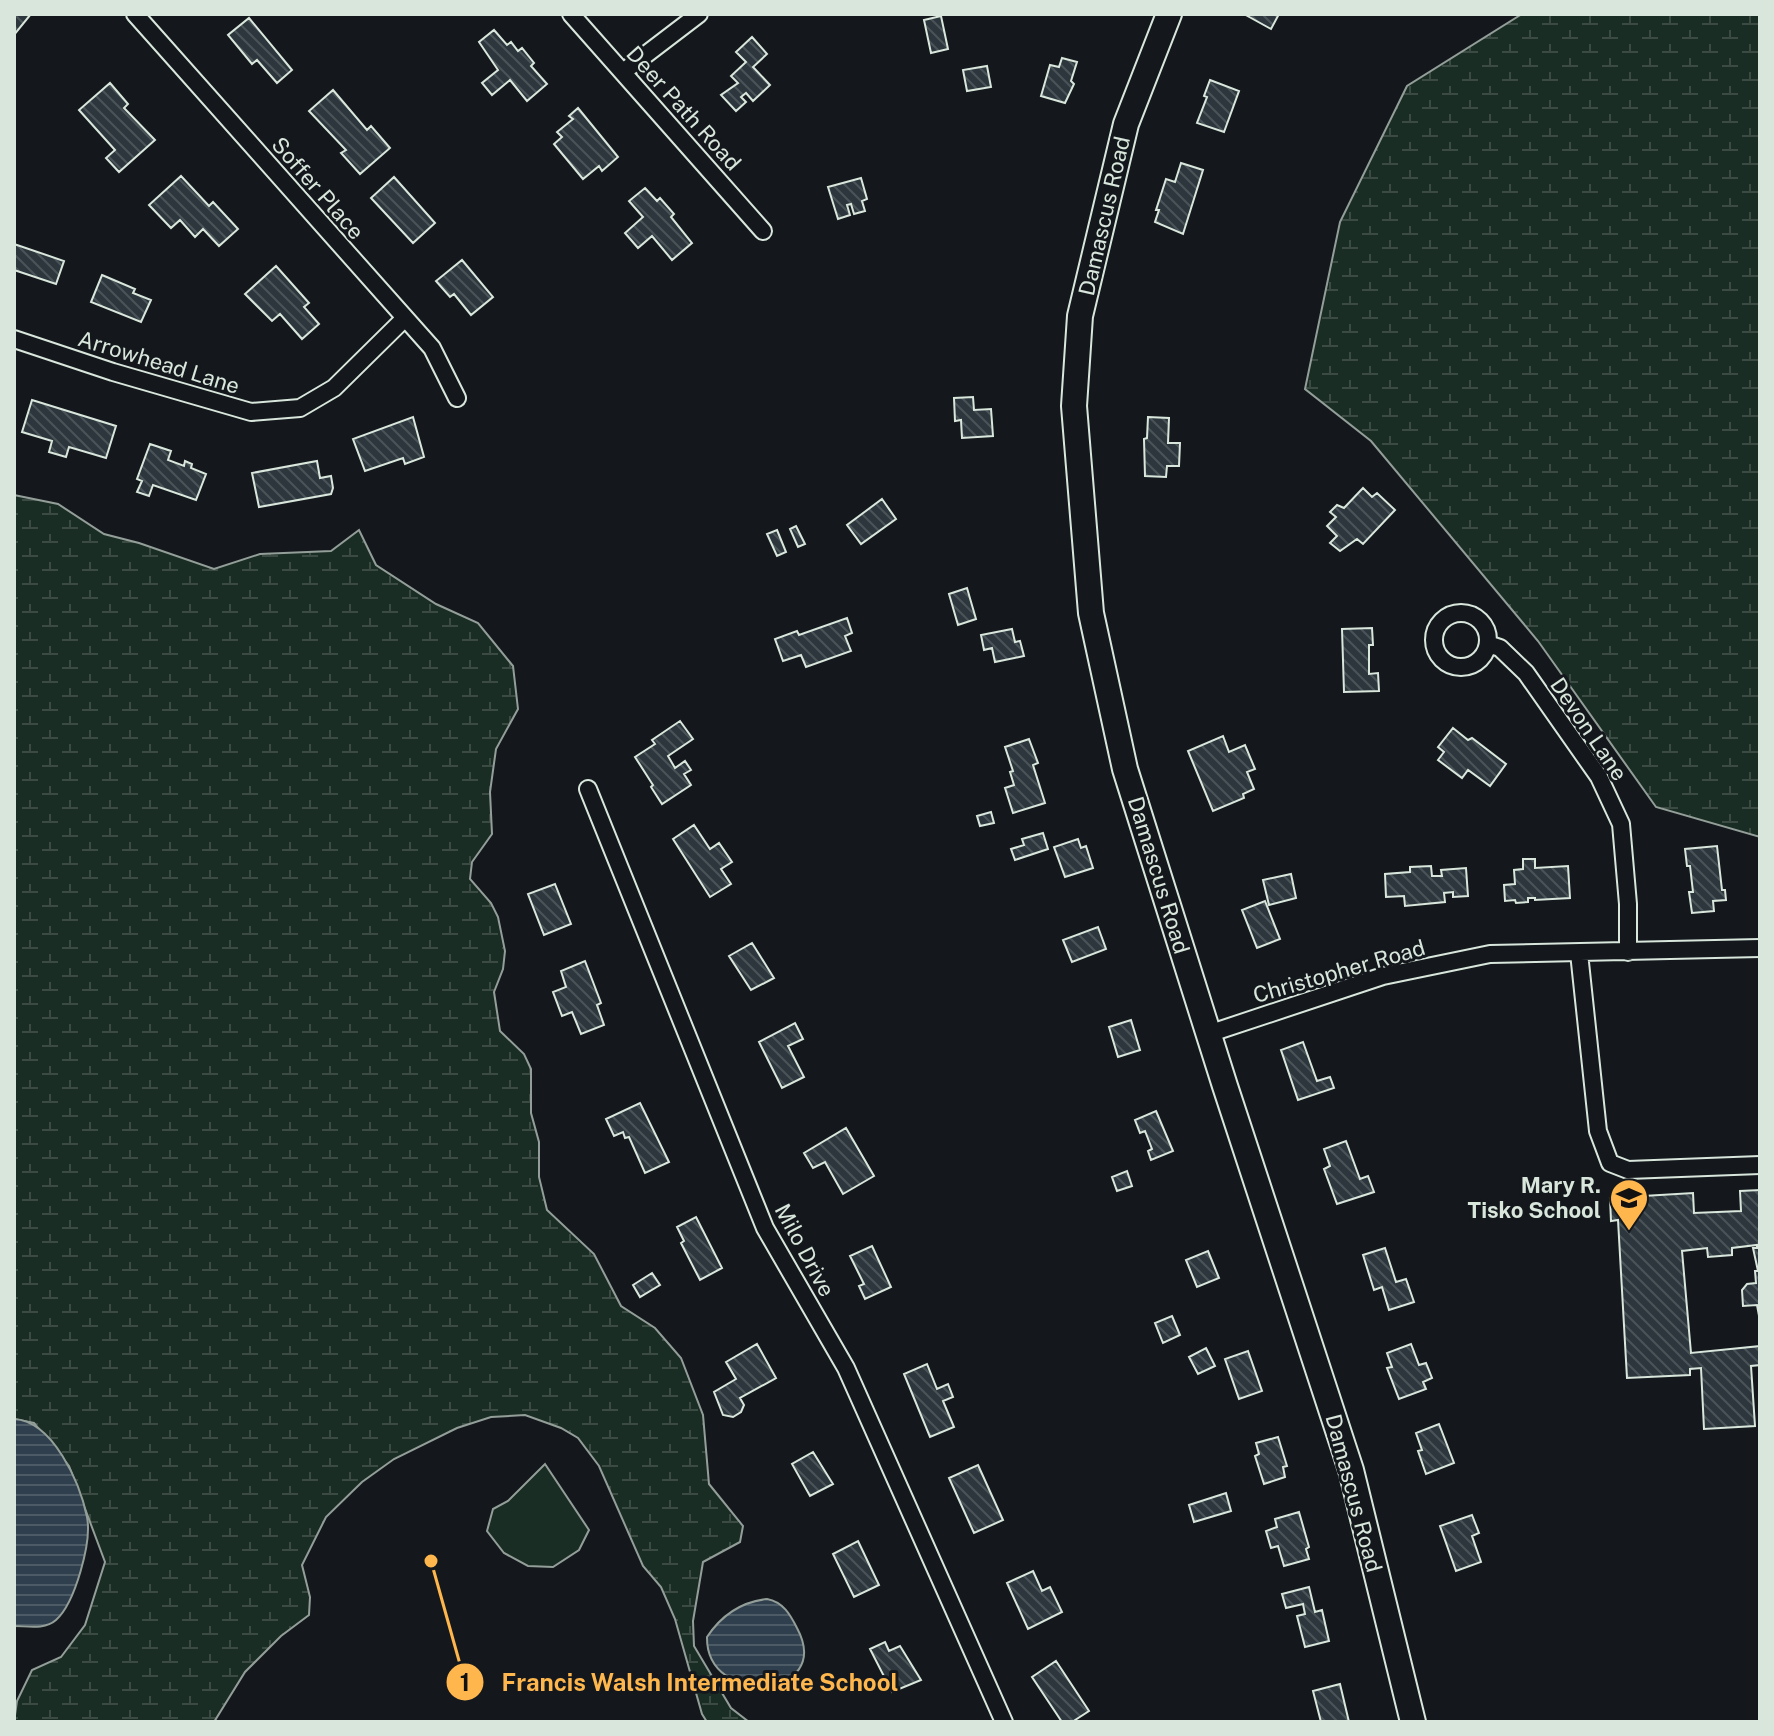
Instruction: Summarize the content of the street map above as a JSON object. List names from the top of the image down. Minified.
{"streets":{"street":["Deer Path Road","Soffer Place","Damascus Road","Arrowhead Lane","Devon Lane","Christopher Road","Milo Drive"]},"crossings":[["Soffer Place","Arrowhead Lane"],["Damascus Road","Christopher Road"],["Devon Lane","Christopher Road"]],"places":{"school or university":["Mary R. Tisko School"],"other":["Francis Walsh Intermediate School"]}}
